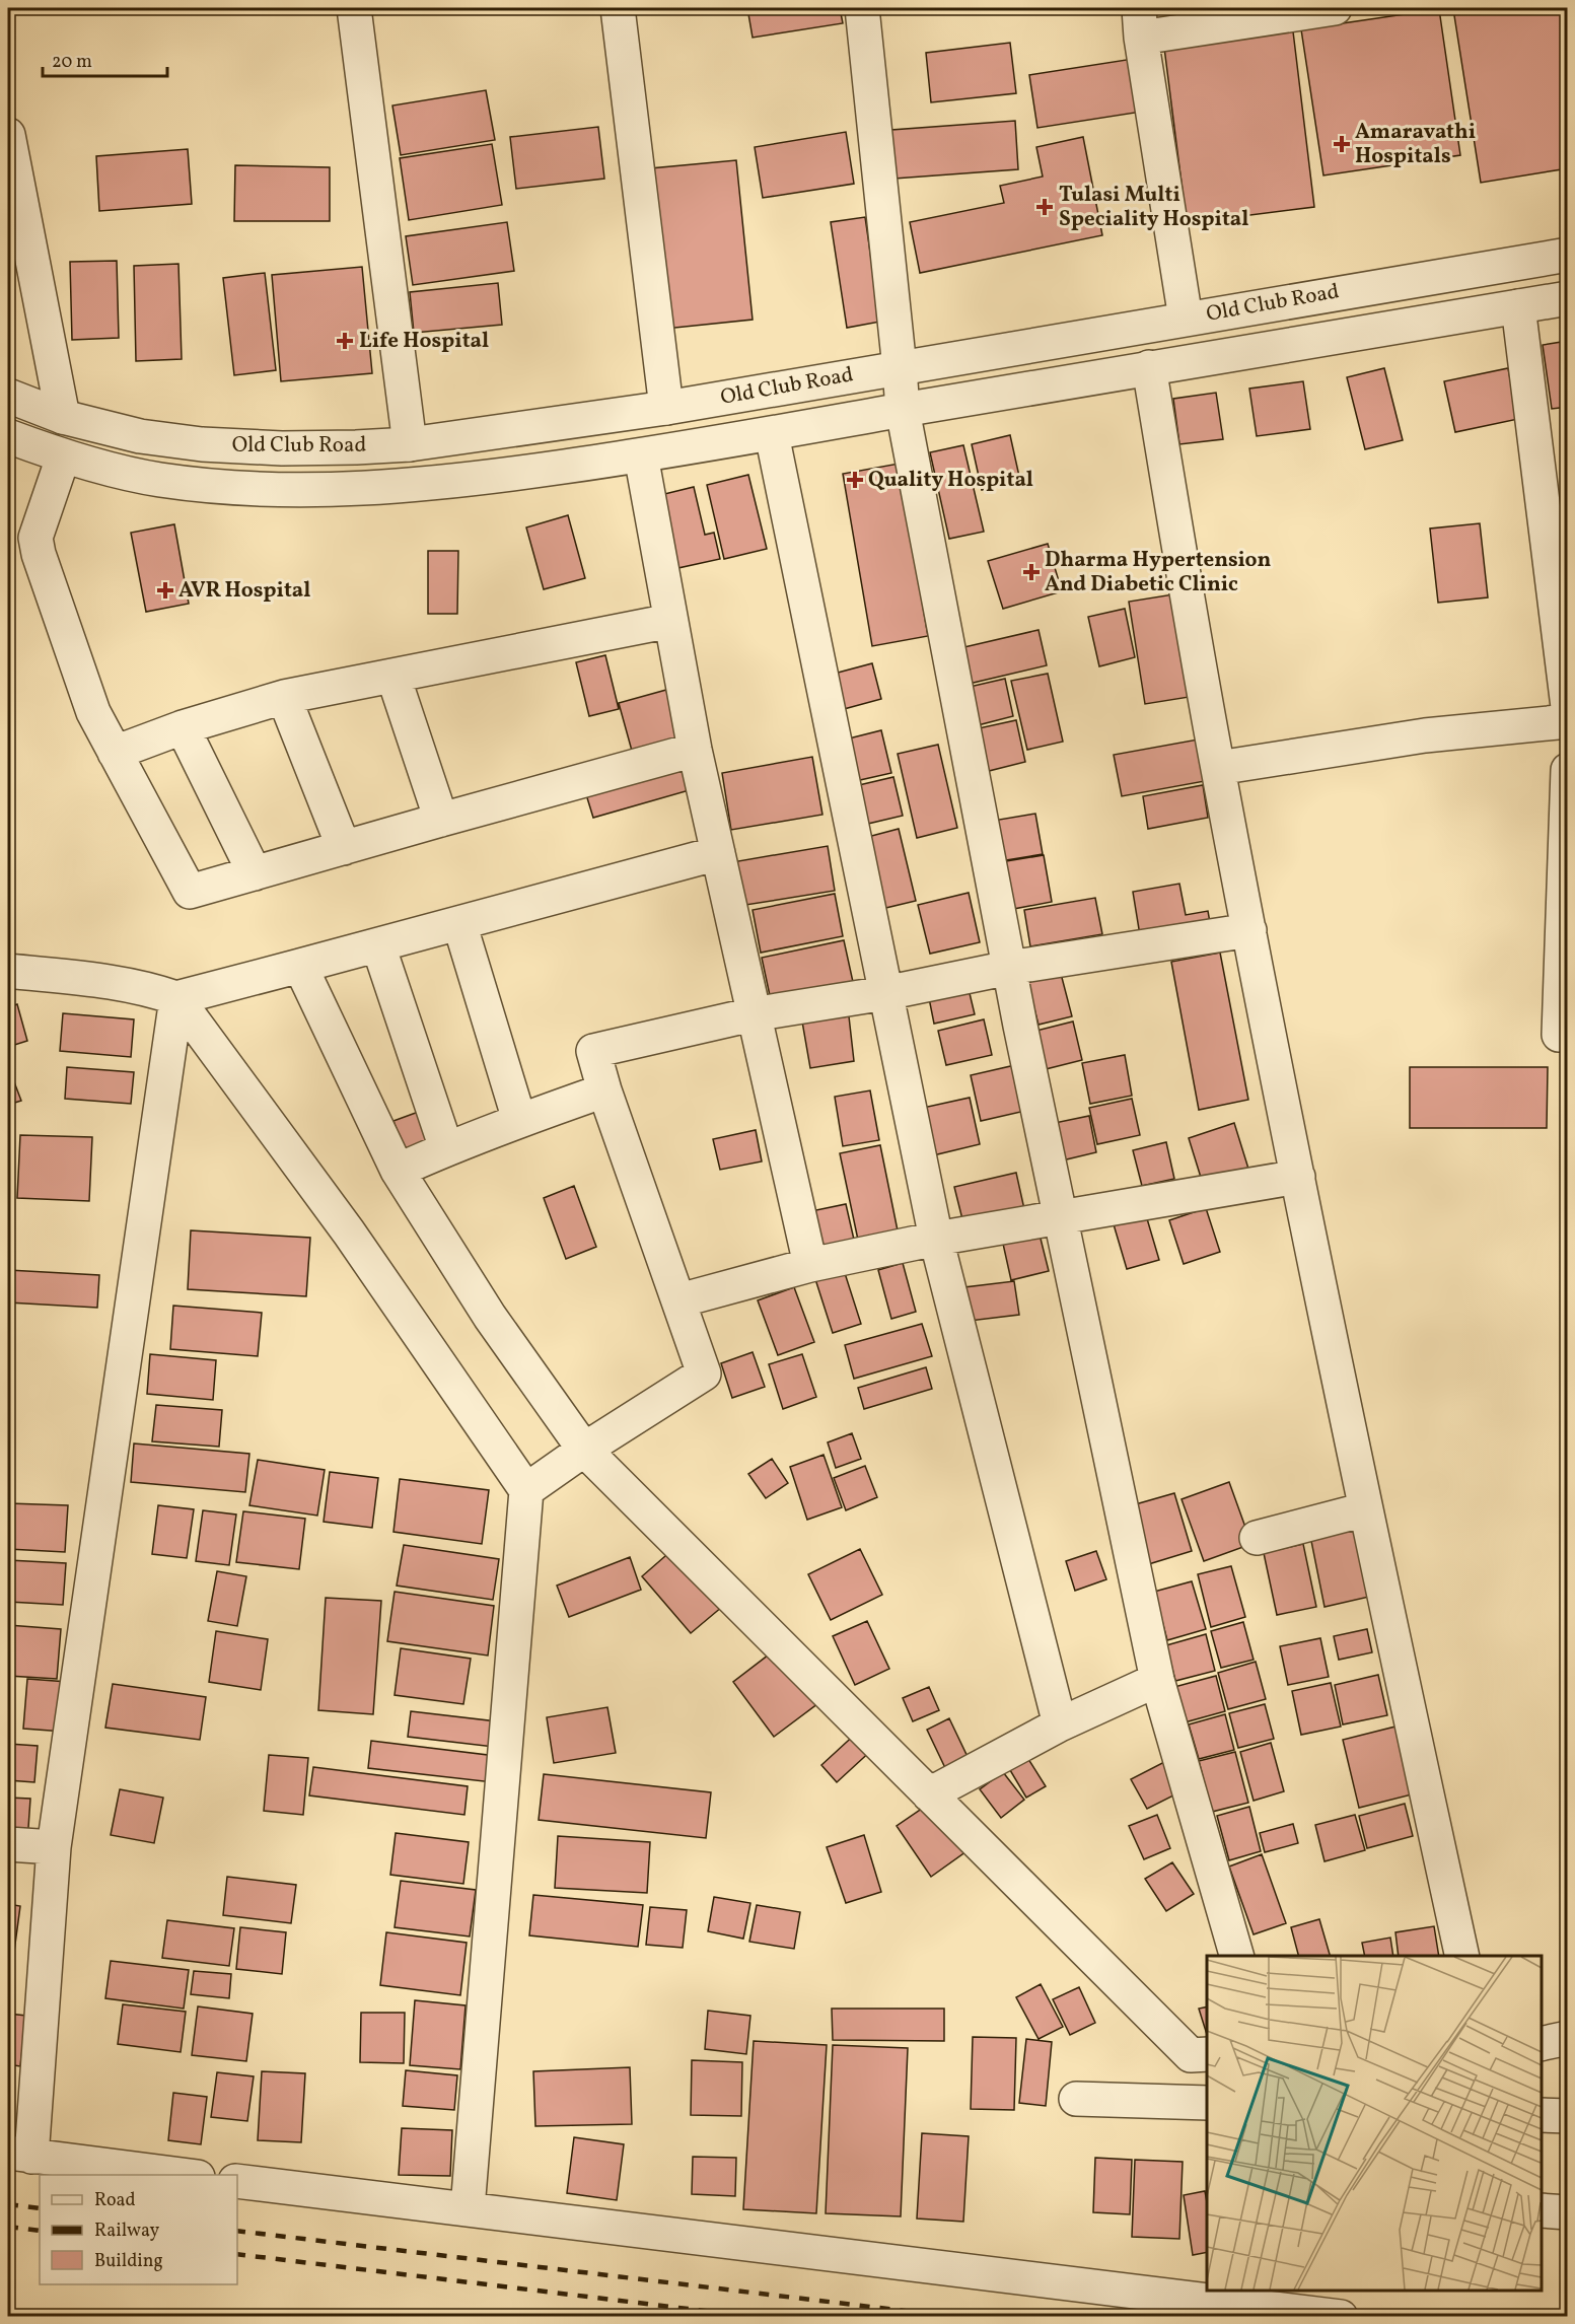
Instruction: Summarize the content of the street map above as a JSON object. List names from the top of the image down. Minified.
{"streets":{"street":["Old Club Road"]},"places":{"health":["Amaravathi Hospitals","Tulasi Multi Speciality Hospital","Life Hospital","Quality Hospital","Dharma Hypertension And Diabetic Clinic","AVR Hospital"]},"legend":["Road","Railway","Building"],"scale_bar":"20 m"}
